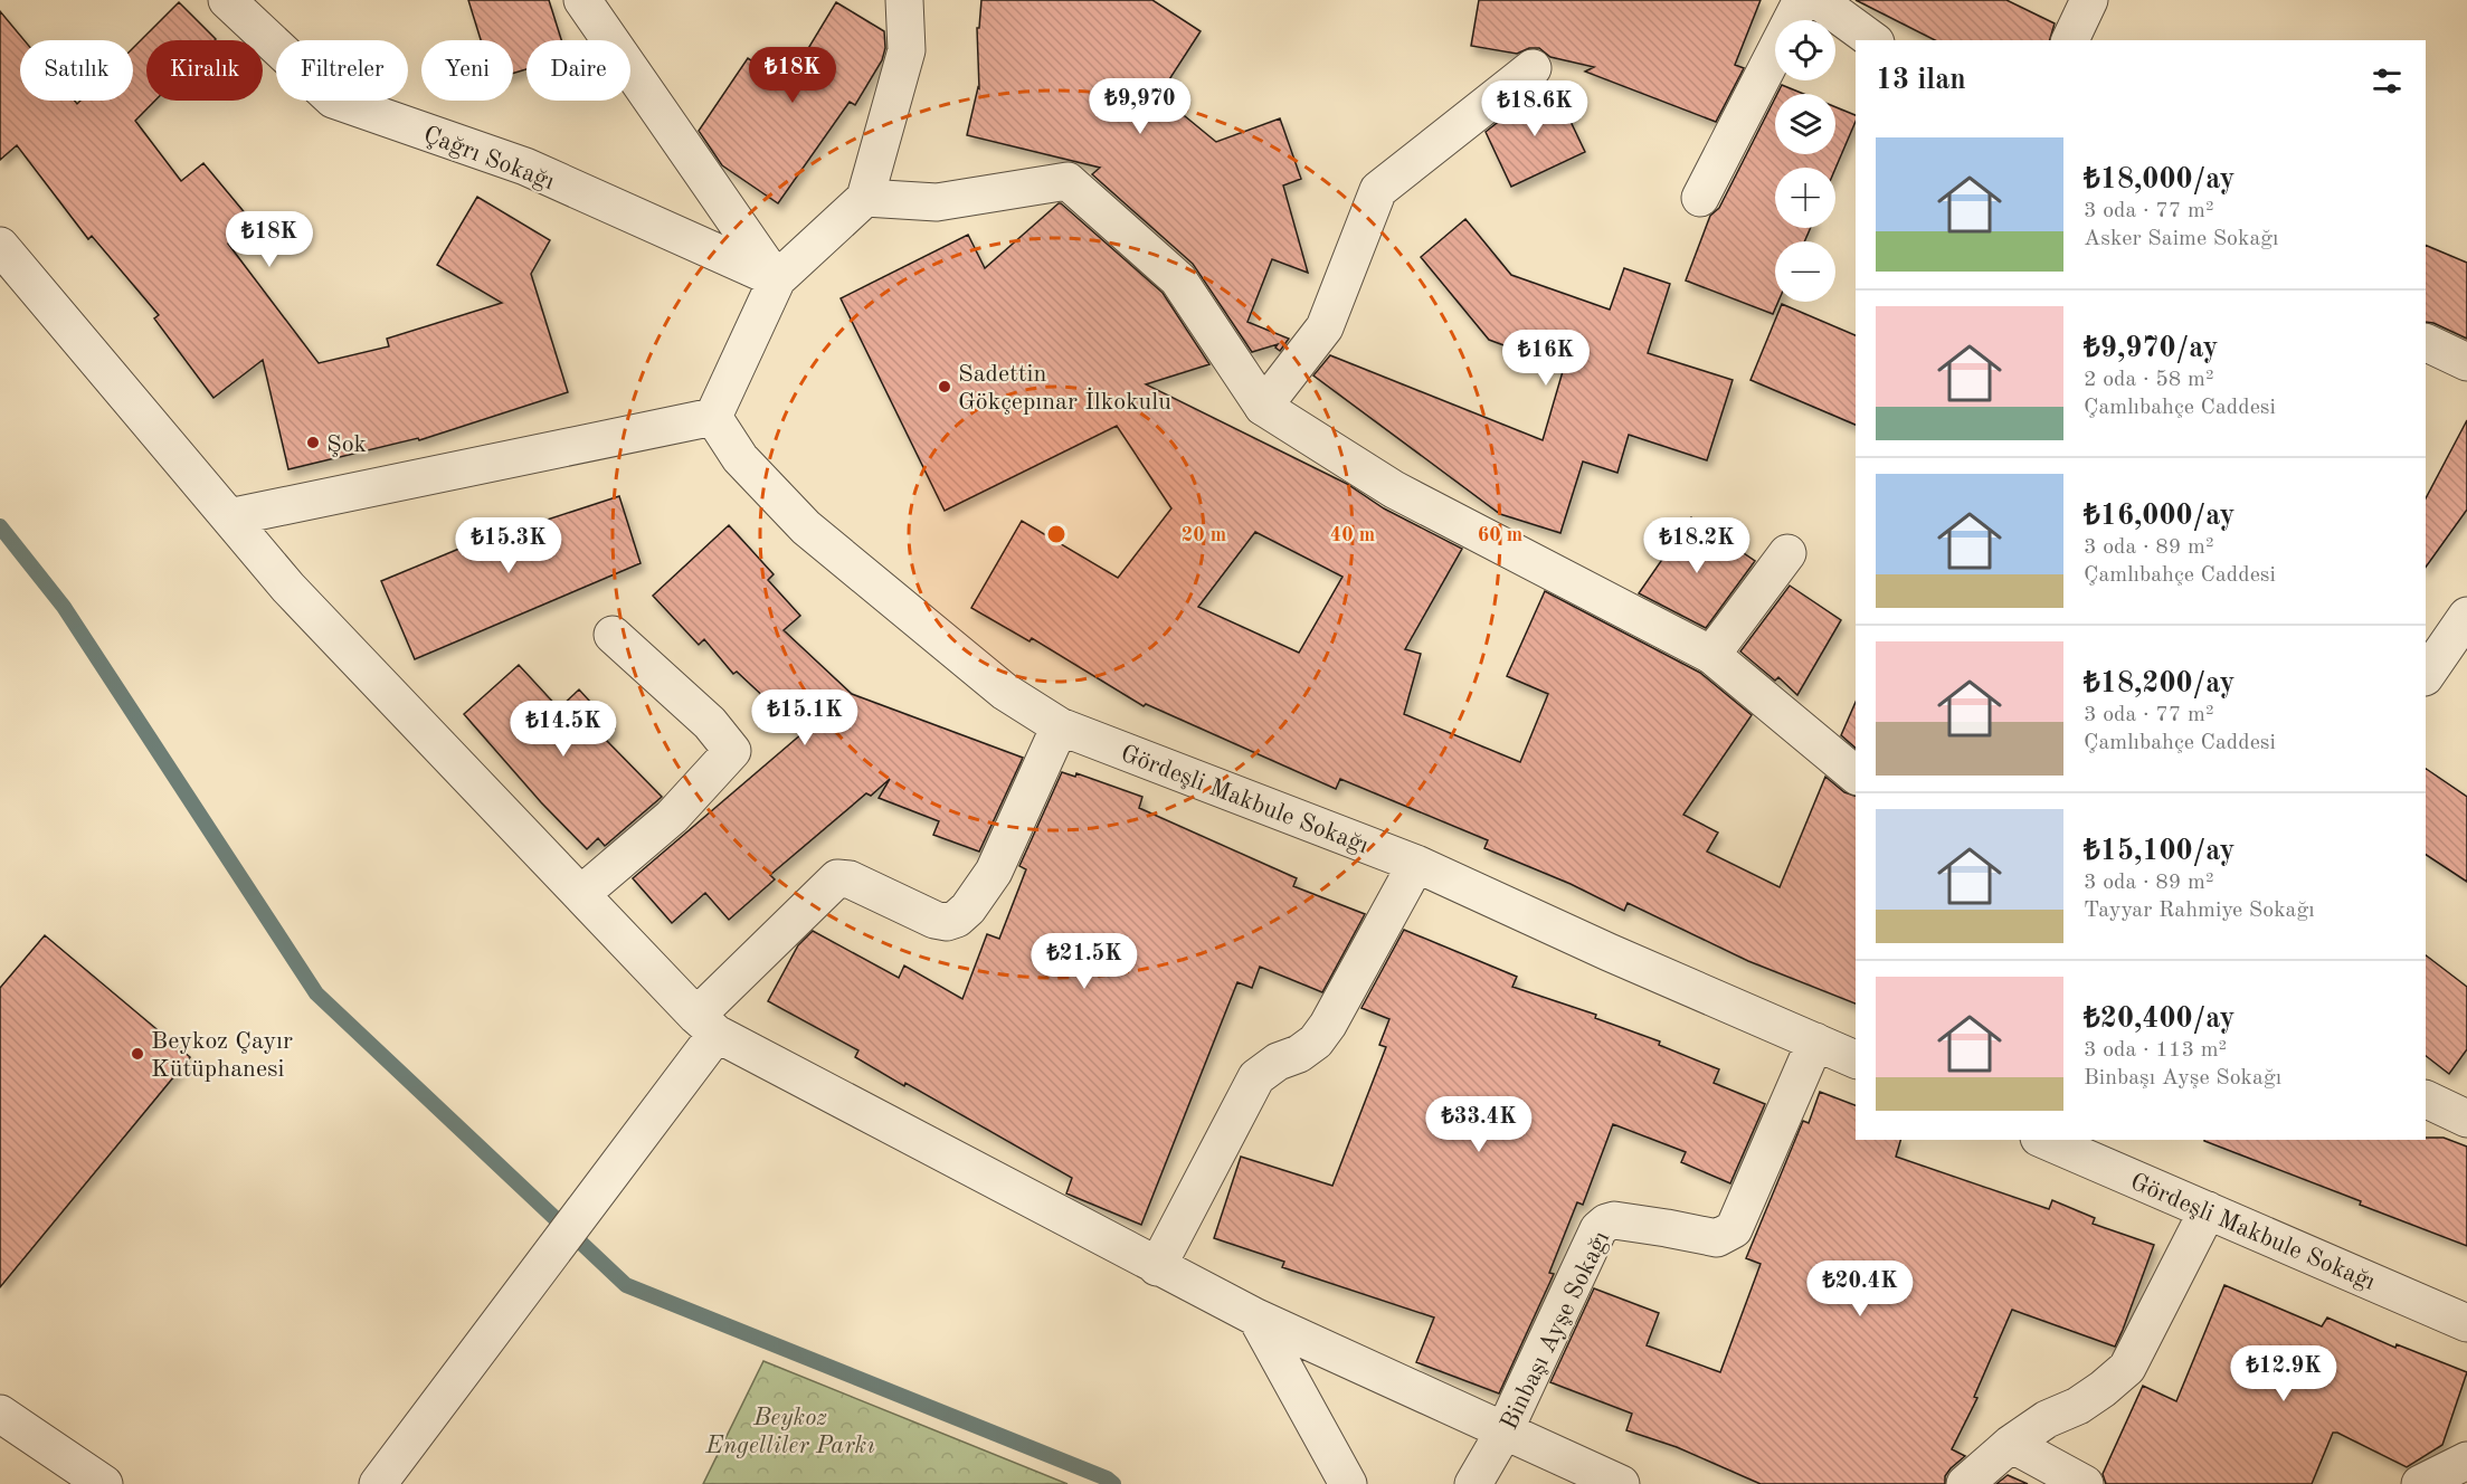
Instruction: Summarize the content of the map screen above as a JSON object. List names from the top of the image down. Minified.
{"streets":{"street":["Çağrı Sokağı","Gördeşli Makbule Sokağı","Binbaşı Ayşe Sokağı"]},"crossings":[["Gördeşli Makbule Sokağı","Binbaşı Ayşe Sokağı"]],"parks":["Beykoz Engelliler Parkı"],"places":["Sadettin Gökçepınar İlkokulu","Şok","Beykoz Çayır Kütüphanesi"],"page":{"map_buttons":["+","−"],"chip":["Satılık","Kiralık","Filtreler","Yeni","Daire"],"heading":"13 ilan","price":["₺18K","₺9,970","₺18.6K","₺18K","₺16K","₺15.3K","₺18.2K","₺15.1K","₺14.5K","₺21.5K","₺33.4K","₺20.4K","₺12.9K"],"list":[{"name":"₺18,000/ay","note":"3 oda · 77 m² · Asker Saime Sokağı"},{"name":"₺9,970/ay","note":"2 oda · 58 m² · Çamlıbahçe Caddesi"},{"name":"₺16,000/ay","note":"3 oda · 89 m² · Çamlıbahçe Caddesi"},{"name":"₺18,200/ay","note":"3 oda · 77 m² · Çamlıbahçe Caddesi"},{"name":"₺15,100/ay","note":"3 oda · 89 m² · Tayyar Rahmiye Sokağı"},{"name":"₺20,400/ay","note":"3 oda · 113 m² · Binbaşı Ayşe Sokağı"}]},"rings":["20 m","40 m","60 m"]}
